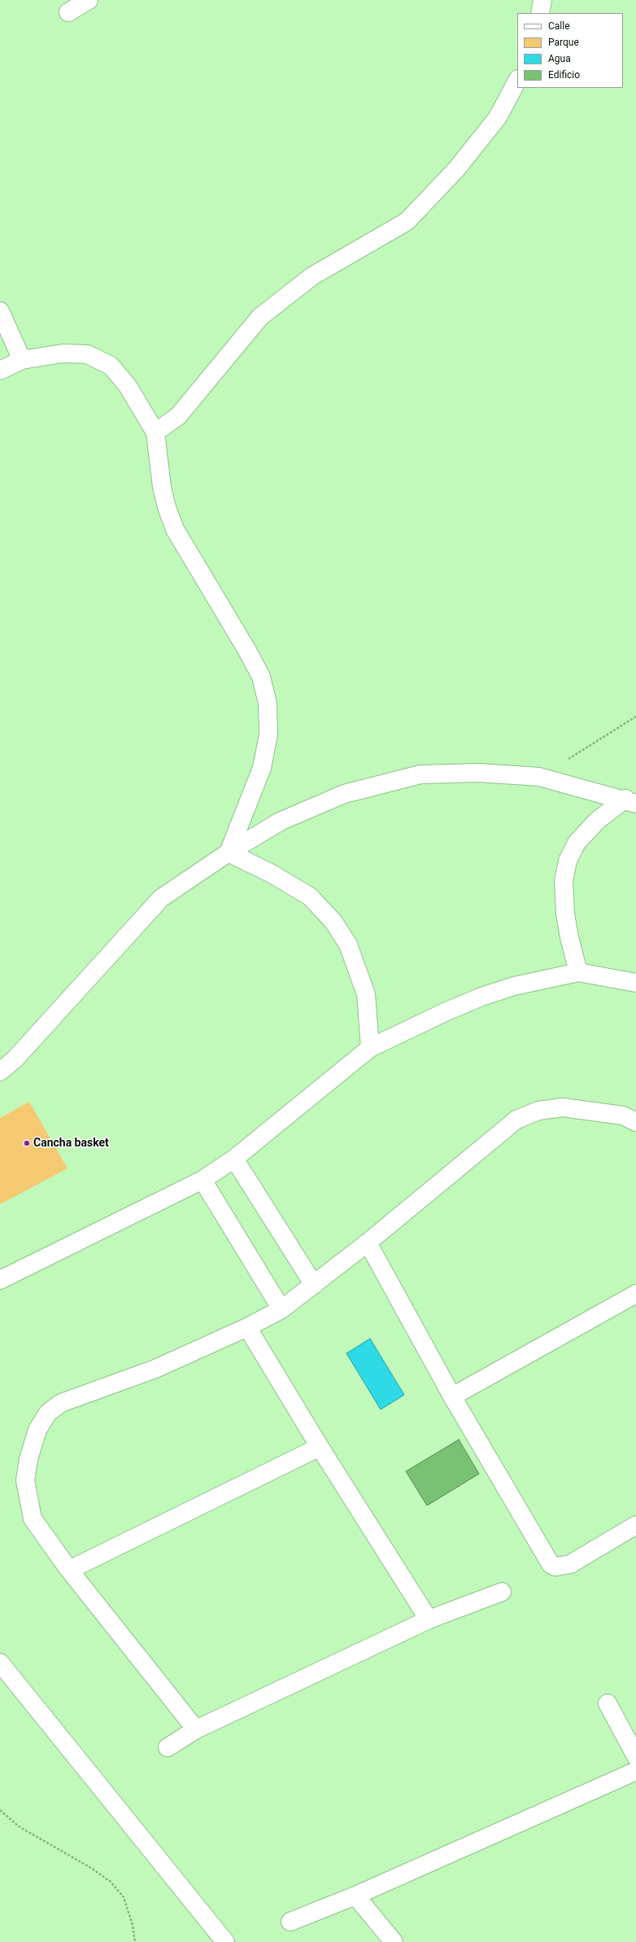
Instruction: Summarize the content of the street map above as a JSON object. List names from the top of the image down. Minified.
{"places":["Cancha basket"],"legend":["Calle","Parque","Agua","Edificio"]}
